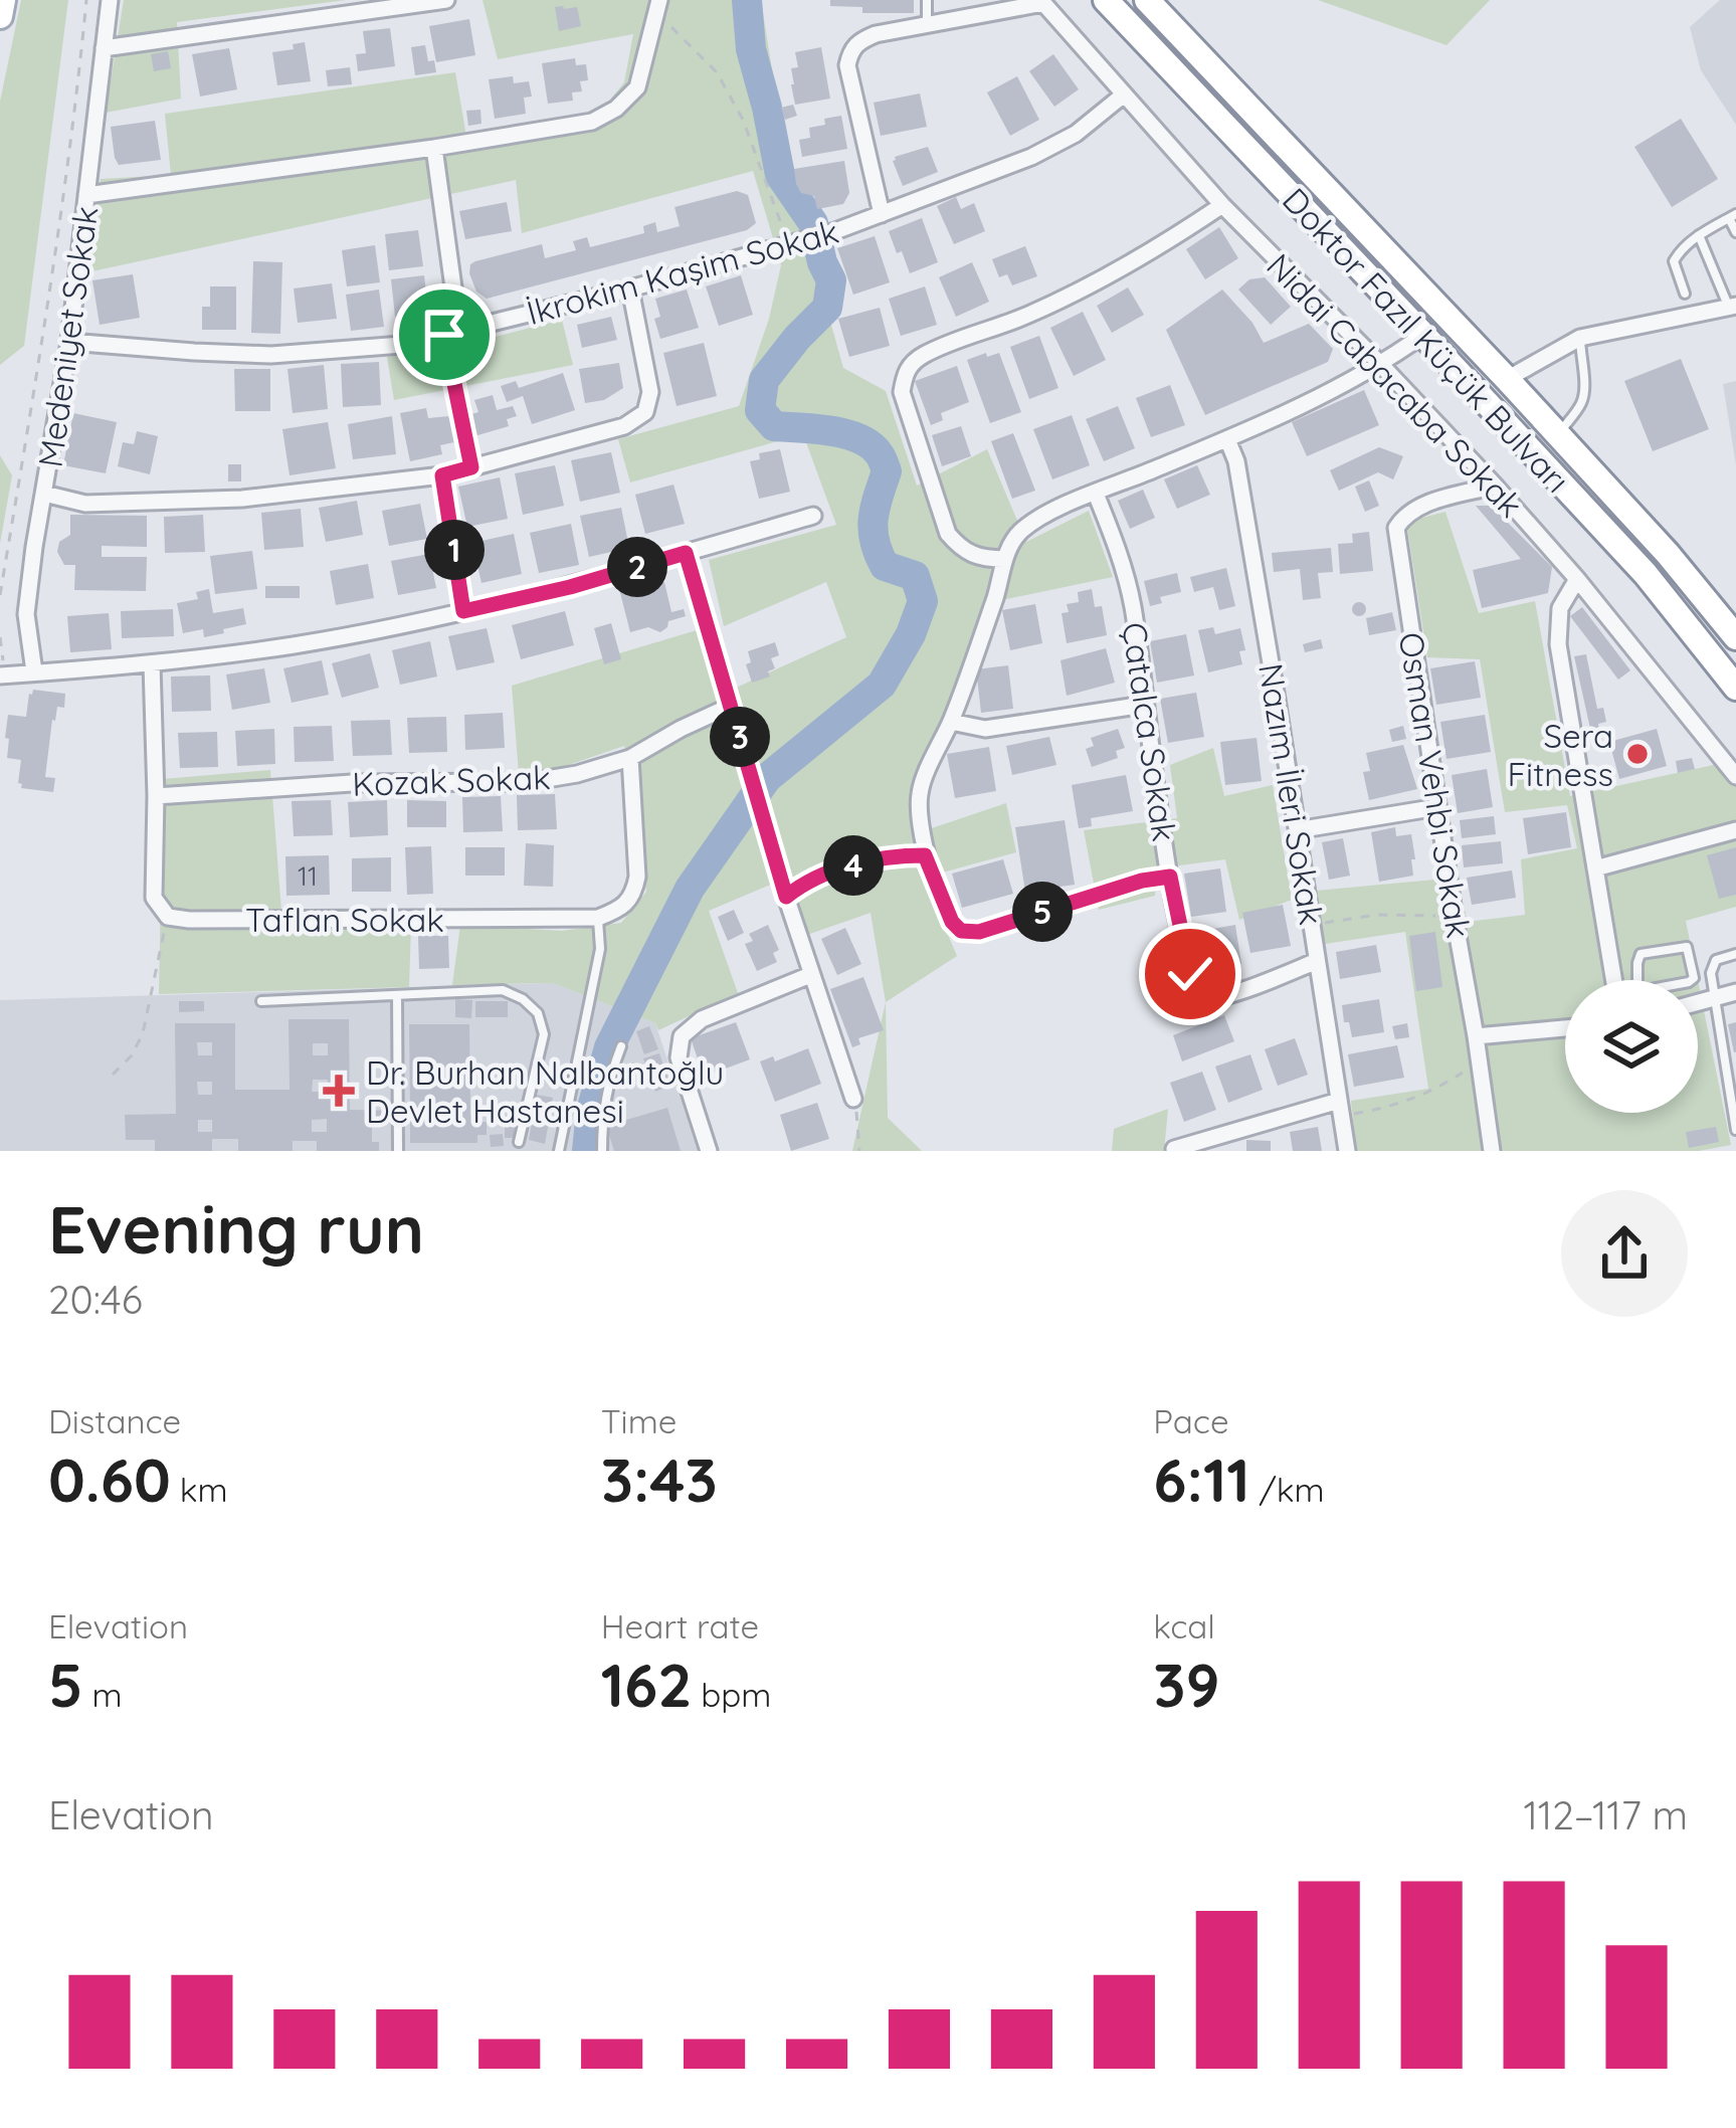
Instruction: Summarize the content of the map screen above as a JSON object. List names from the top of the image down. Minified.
{"streets":{"main road":["Doktor Fazıl Küçük Bulvarı"],"street":["İkrokim Kaşim Sokak","Medeniyet Sokak","Nidai Cabacaba Sokak","Çatalca Sokak","Kozak Sokak","Osman Vehbi Sokak","Nazım İleri Sokak","Taflan Sokak"]},"crossings":[["İkrokim Kaşim Sokak","Medeniyet Sokak"],["İkrokim Kaşim Sokak","Nidai Cabacaba Sokak"],["Nidai Cabacaba Sokak","Osman Vehbi Sokak"],["Çatalca Sokak","Nazım İleri Sokak"]],"places":{"other":["Sera Fitness"],"health":["Dr. Burhan Nalbantoğlu Devlet Hastanesi"]},"house_numbers":["11"],"page":{"pins":["1","2","3","4","5"],"heading":["Evening run","20:46"],"stats":[["Distance","0.60 km"],["Time","3:43"],["Pace","6:11 /km"],["Elevation","5 m"],["Heart rate","162 bpm"],["kcal","39"]],"chart":["Elevation","112–117 m"]}}
